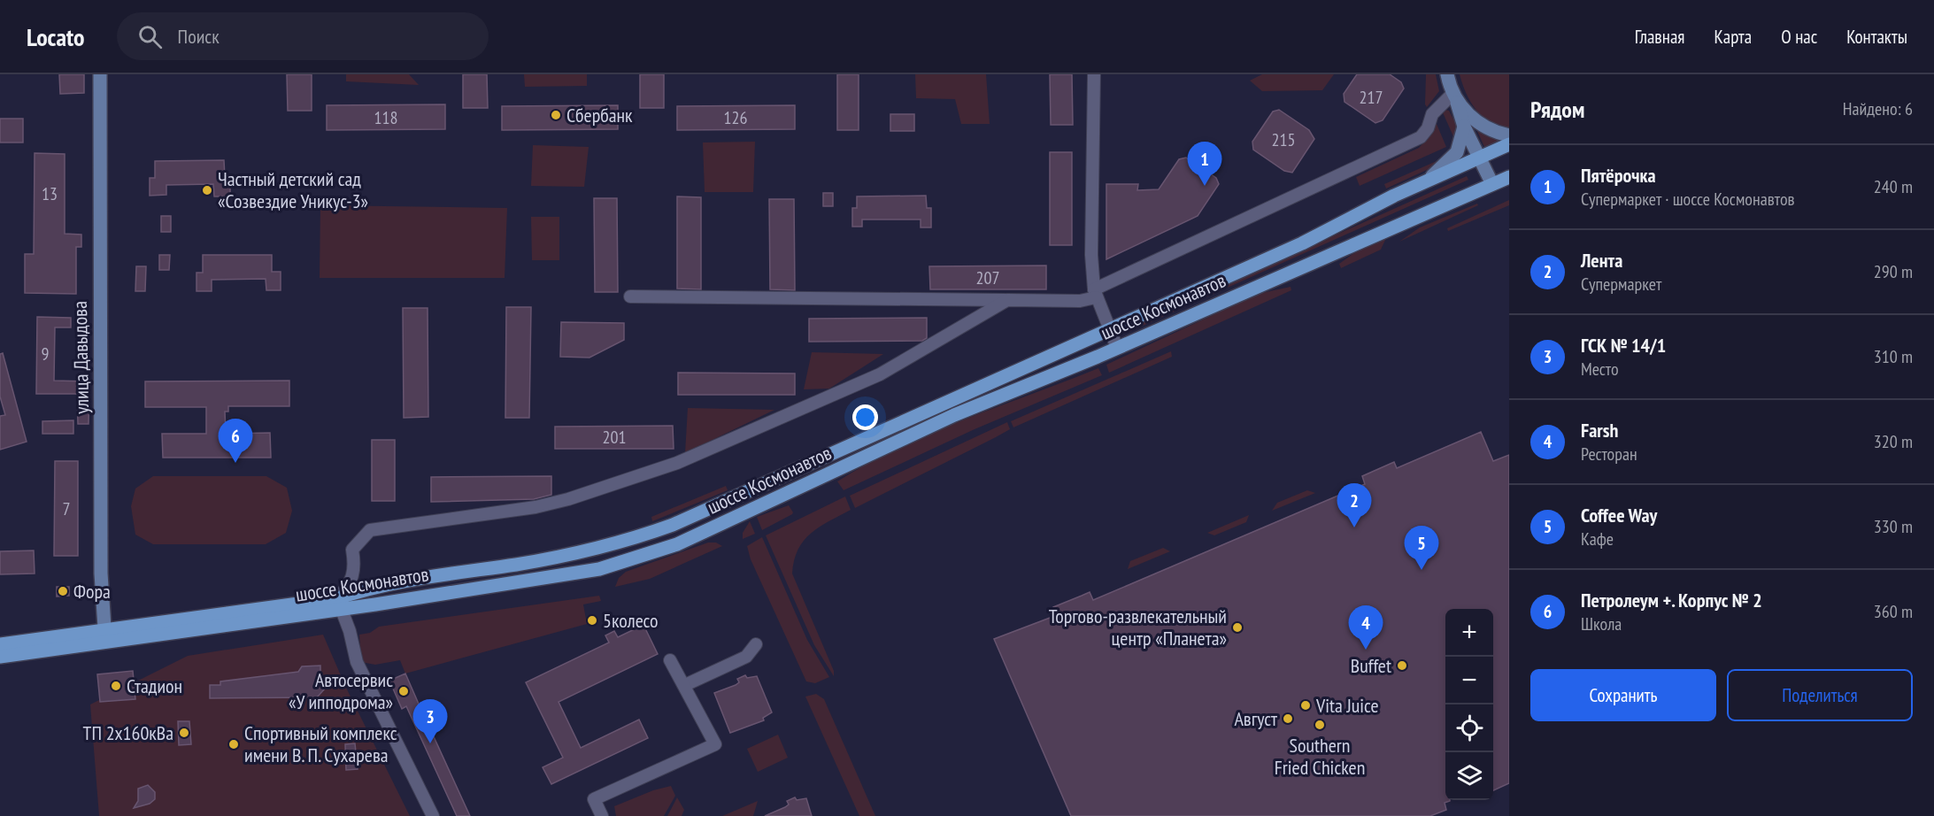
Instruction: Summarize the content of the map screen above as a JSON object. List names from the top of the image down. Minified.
{"streets":{"main road":["шоссе Космонавтов"],"street":["улица Давыдова"]},"crossings":[["шоссе Космонавтов","улица Давыдова"]],"places":["Сбербанк","Частный детский сад «Созвездие Уникус-3»","Фора","5колесо","Торгово-развлекательный центр «Планета»","Buffet","Стадион","Автосервис «У ипподрома»","Vita Juice","Август","Southern Fried Chicken","ТП 2х160кВа","Спортивный комплекс имени В. П. Сухарева"],"house_numbers":["217","118","126","215","13","207","9","201","7"],"page":{"header":"Locato","search":"Поиск","nav":["Главная","Карта","О нас","Контакты"],"heading":["Рядом","Найдено: 6"],"pins":["1","6","2","5","4","3"],"list":[{"mark":"1","name":"Пятёрочка","note":"Супермаркет · шоссе Космонавтов","value":"240 m"},{"mark":"2","name":"Лента","note":"Супермаркет","value":"290 m"},{"mark":"3","name":"ГСК № 14/1","note":"Место","value":"310 m"},{"mark":"4","name":"Farsh","note":"Ресторан","value":"320 m"},{"mark":"5","name":"Coffee Way","note":"Кафе","value":"330 m"},{"mark":"6","name":"Петролеум +. Корпус № 2","note":"Школа","value":"360 m"}],"map_buttons":["+","−"],"buttons":["Сохранить","Поделиться"]}}
